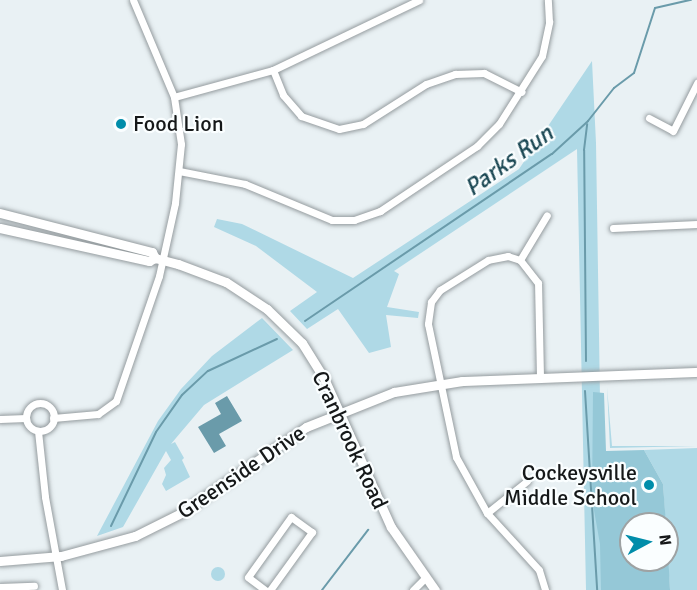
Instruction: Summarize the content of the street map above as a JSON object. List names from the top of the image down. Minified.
{"streets":{"street":["Cranbrook Road","Greenside Drive"]},"crossings":[["Cranbrook Road","Greenside Drive"]],"water":["Parks Run"],"places":["Food Lion","Cockeysville Middle School"],"north":"right"}
